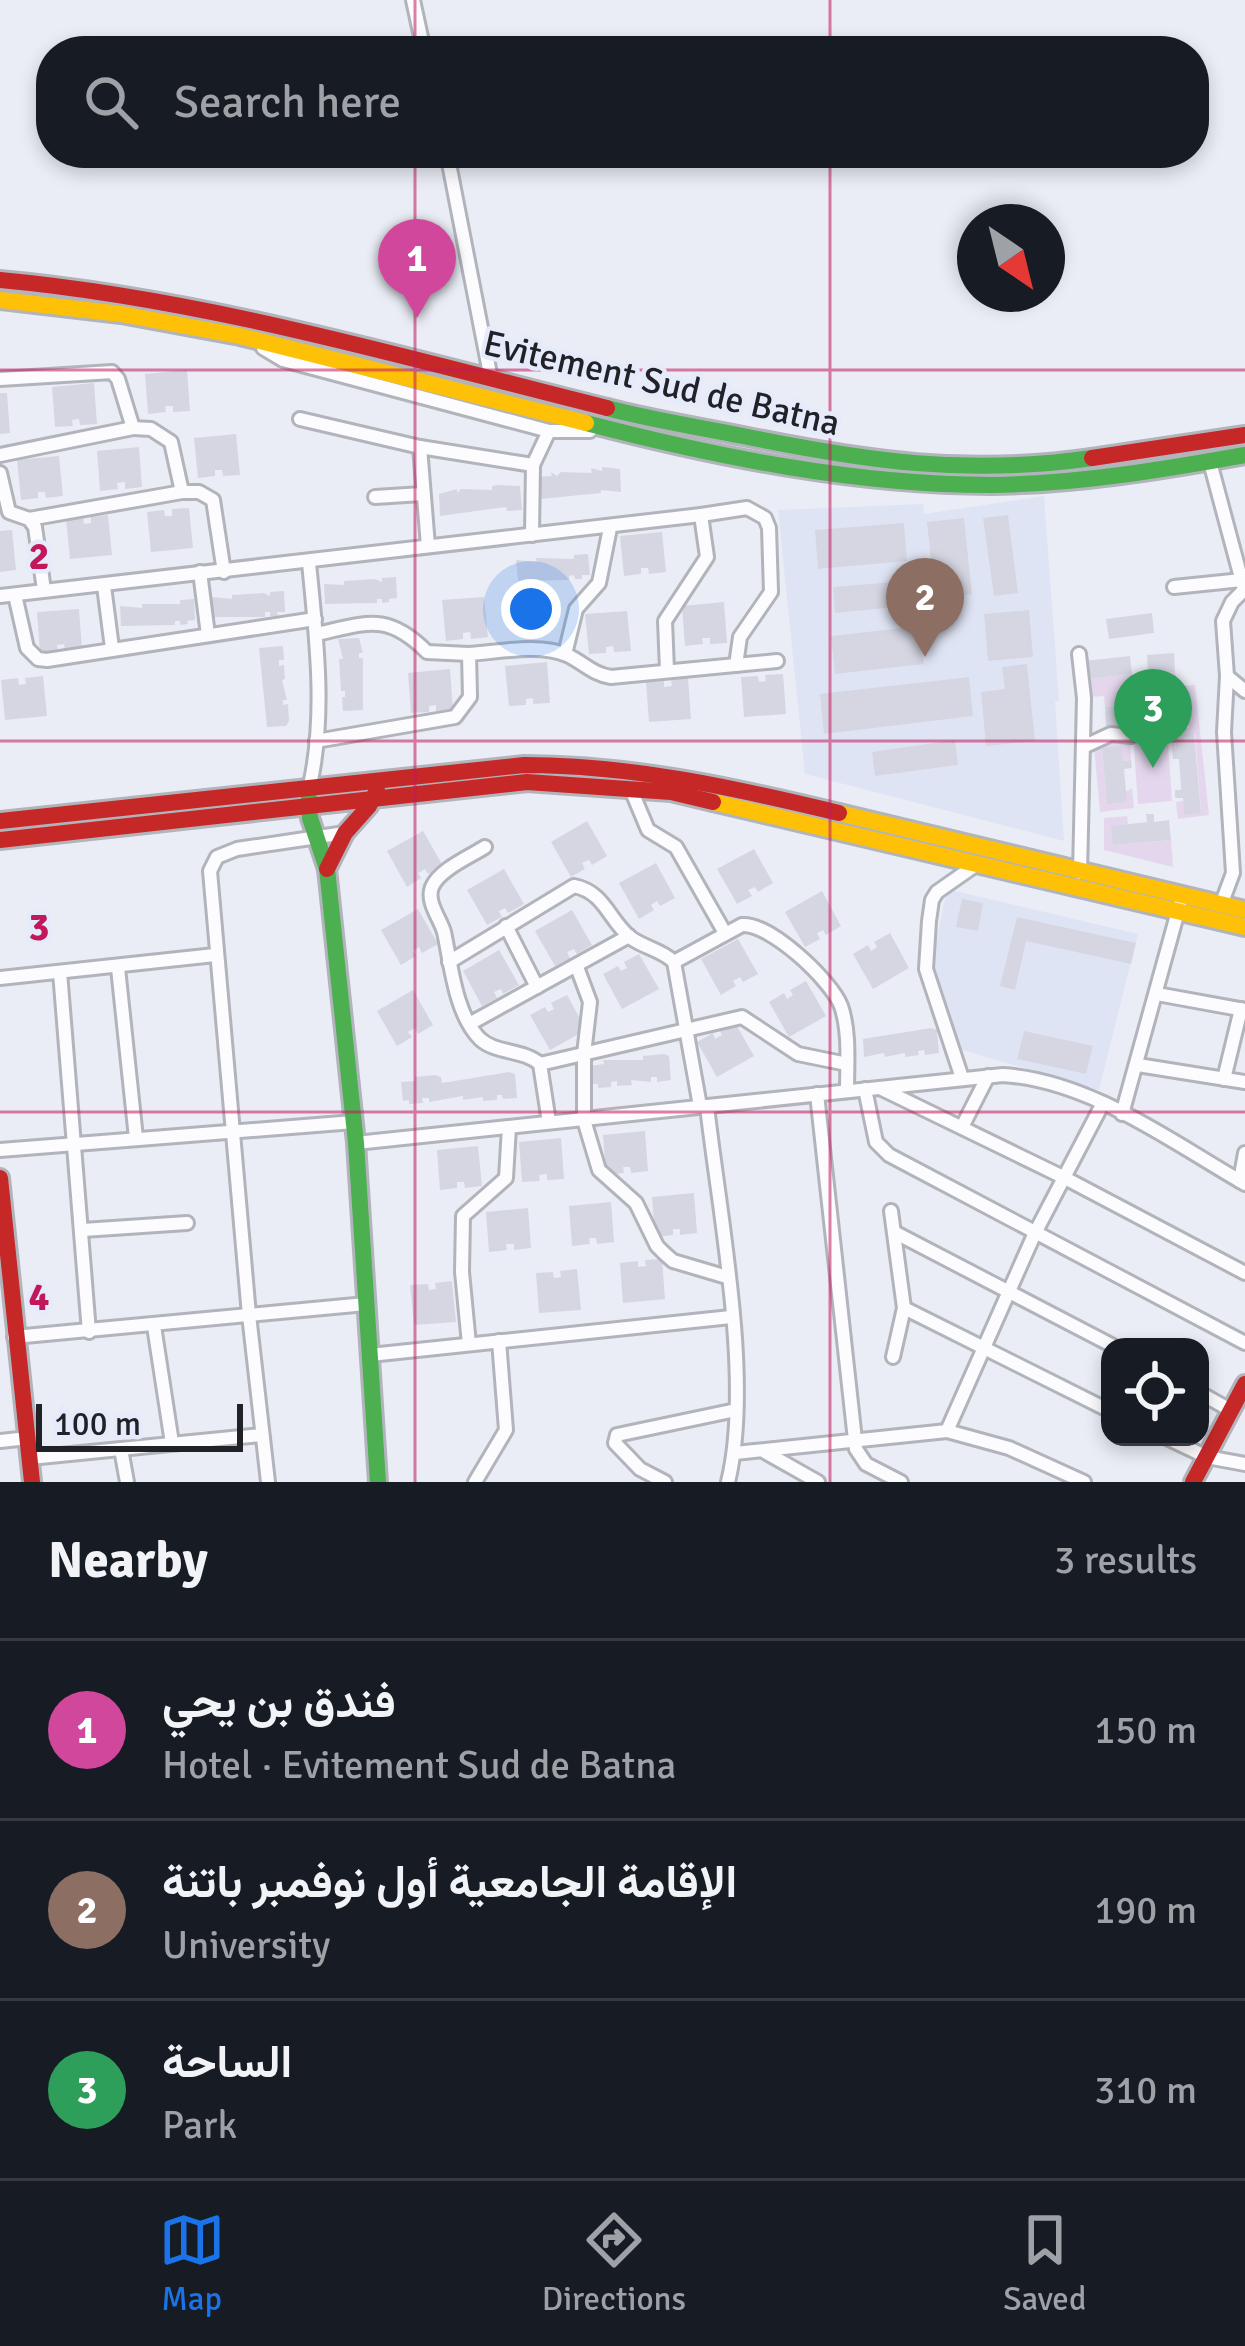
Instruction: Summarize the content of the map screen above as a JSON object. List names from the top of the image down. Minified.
{"streets":{"main road":["Evitement Sud de Batna"]},"scale_bar":"100 m","north":"bottom right","page":{"search":"Search here","pins":["1","2","3"],"scale":"100 m","heading":["Nearby","3 results"],"list":[{"mark":"1","name":"فندق بن يحي","note":"Hotel · Evitement Sud de Batna","value":"150 m"},{"mark":"2","name":"الإقامة الجامعية أول نوفمبر باتنة","note":"University","value":"190 m"},{"mark":"3","name":"الساحة","note":"Park","value":"310 m"}],"nav":["Map","Directions","Saved"]},"grid":{"rows":["2","3","4"]}}
